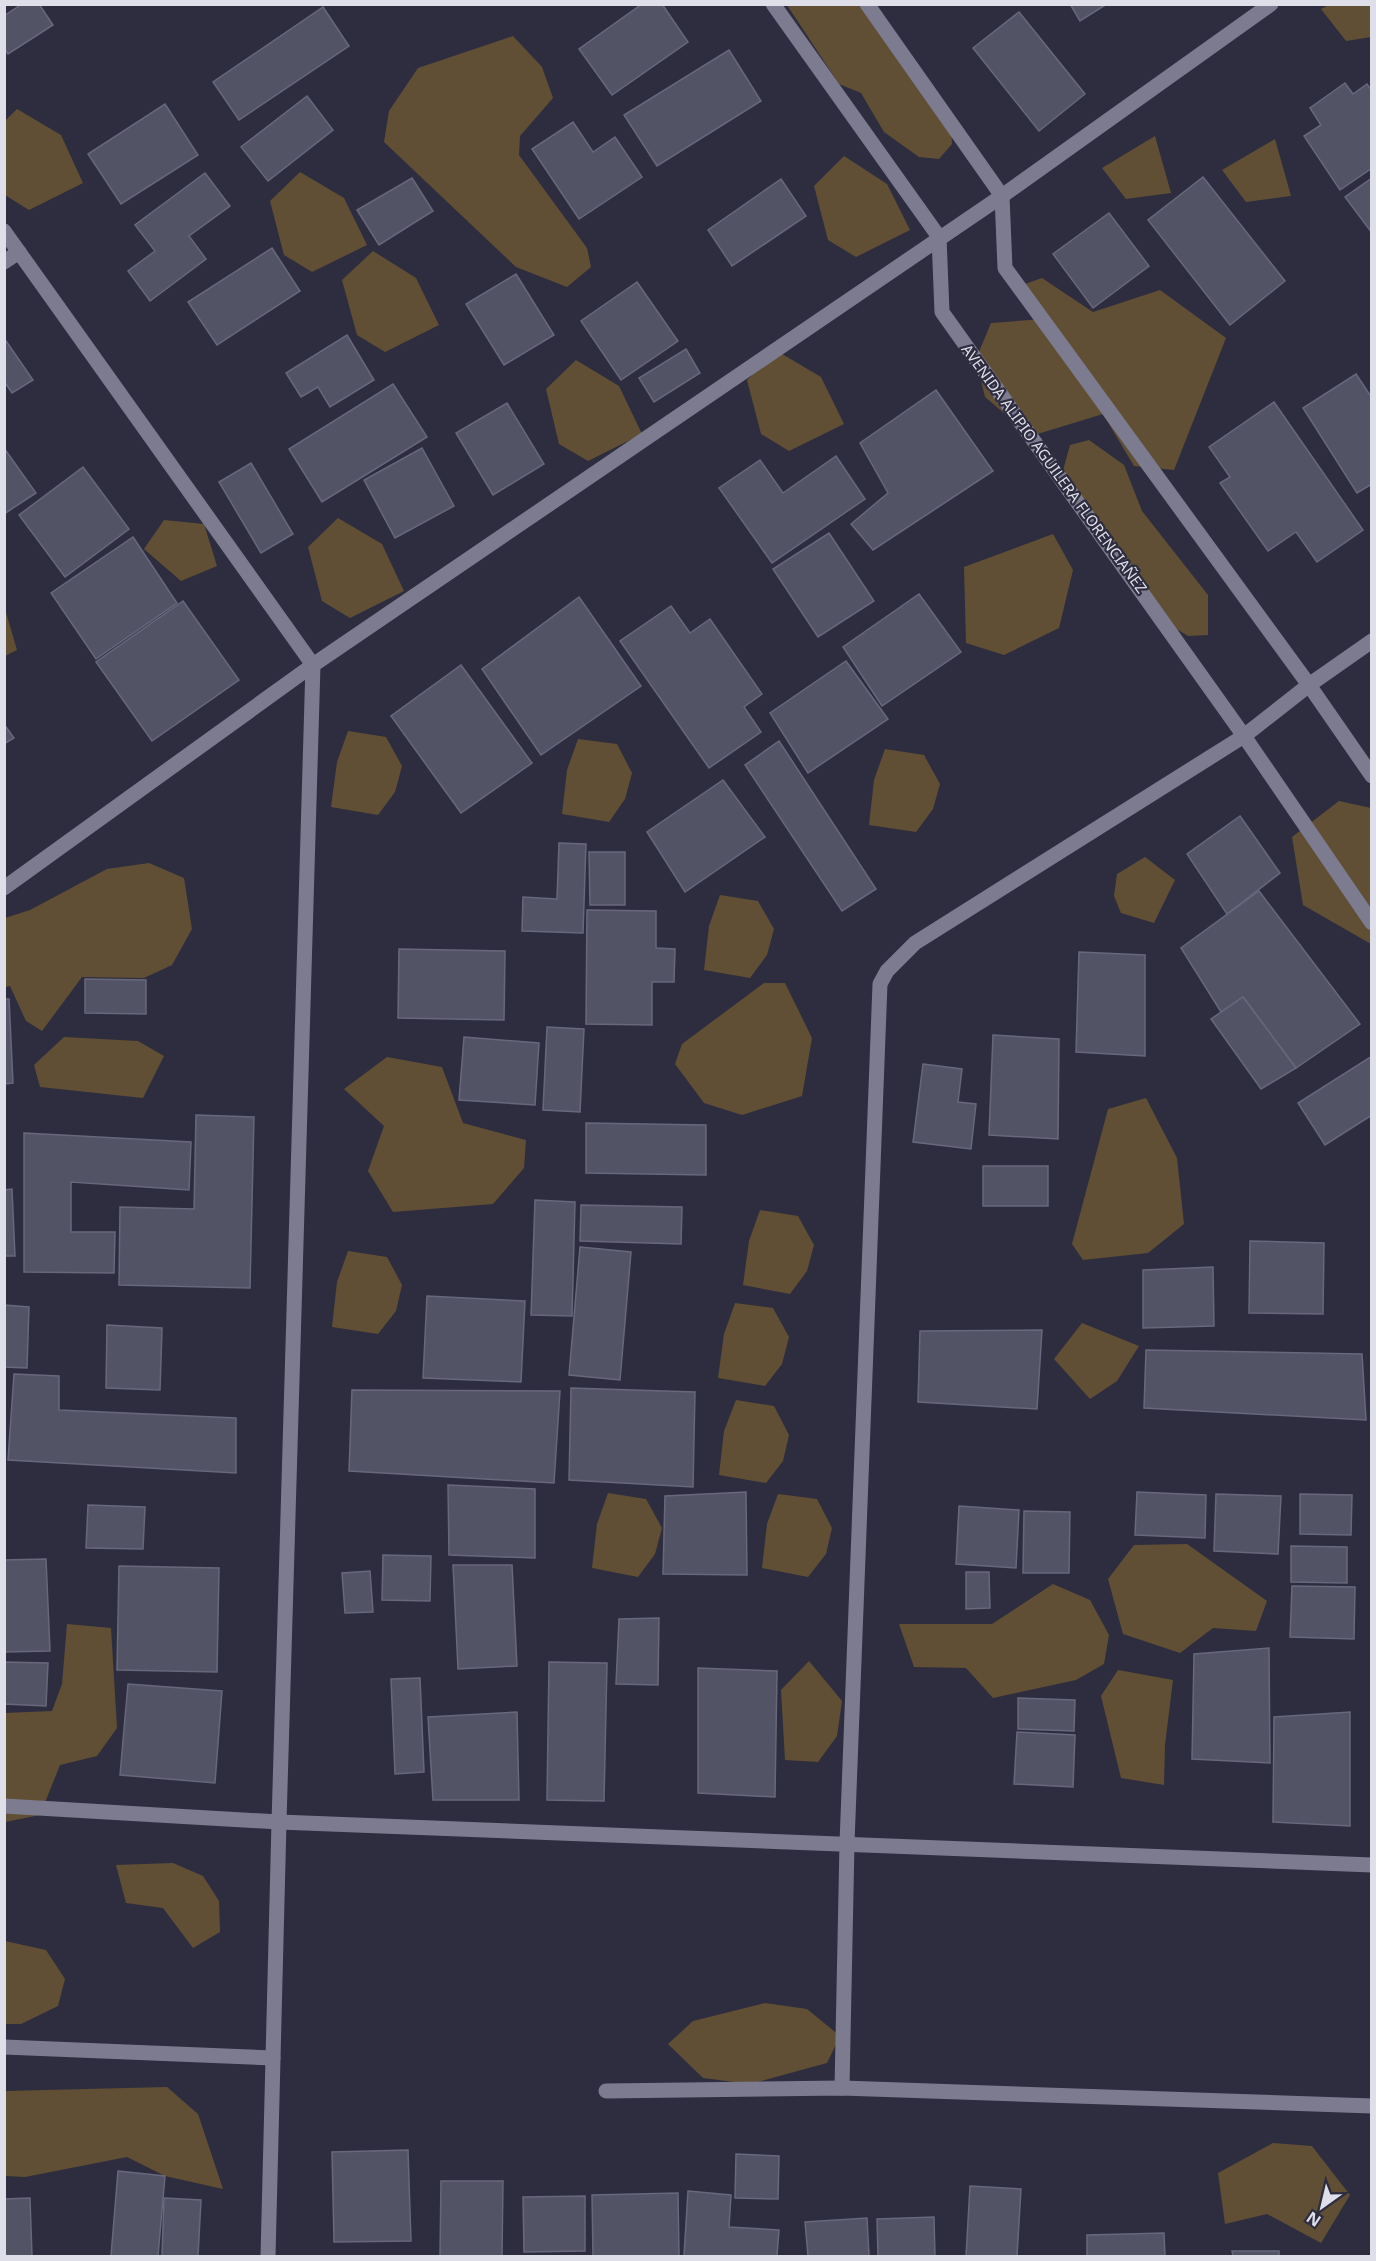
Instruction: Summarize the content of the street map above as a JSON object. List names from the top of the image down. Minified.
{"streets":{"street":["AVENIDA ALIPIO AGUILERA FLORENCIAÑEZ"]},"north":"bottom left"}
